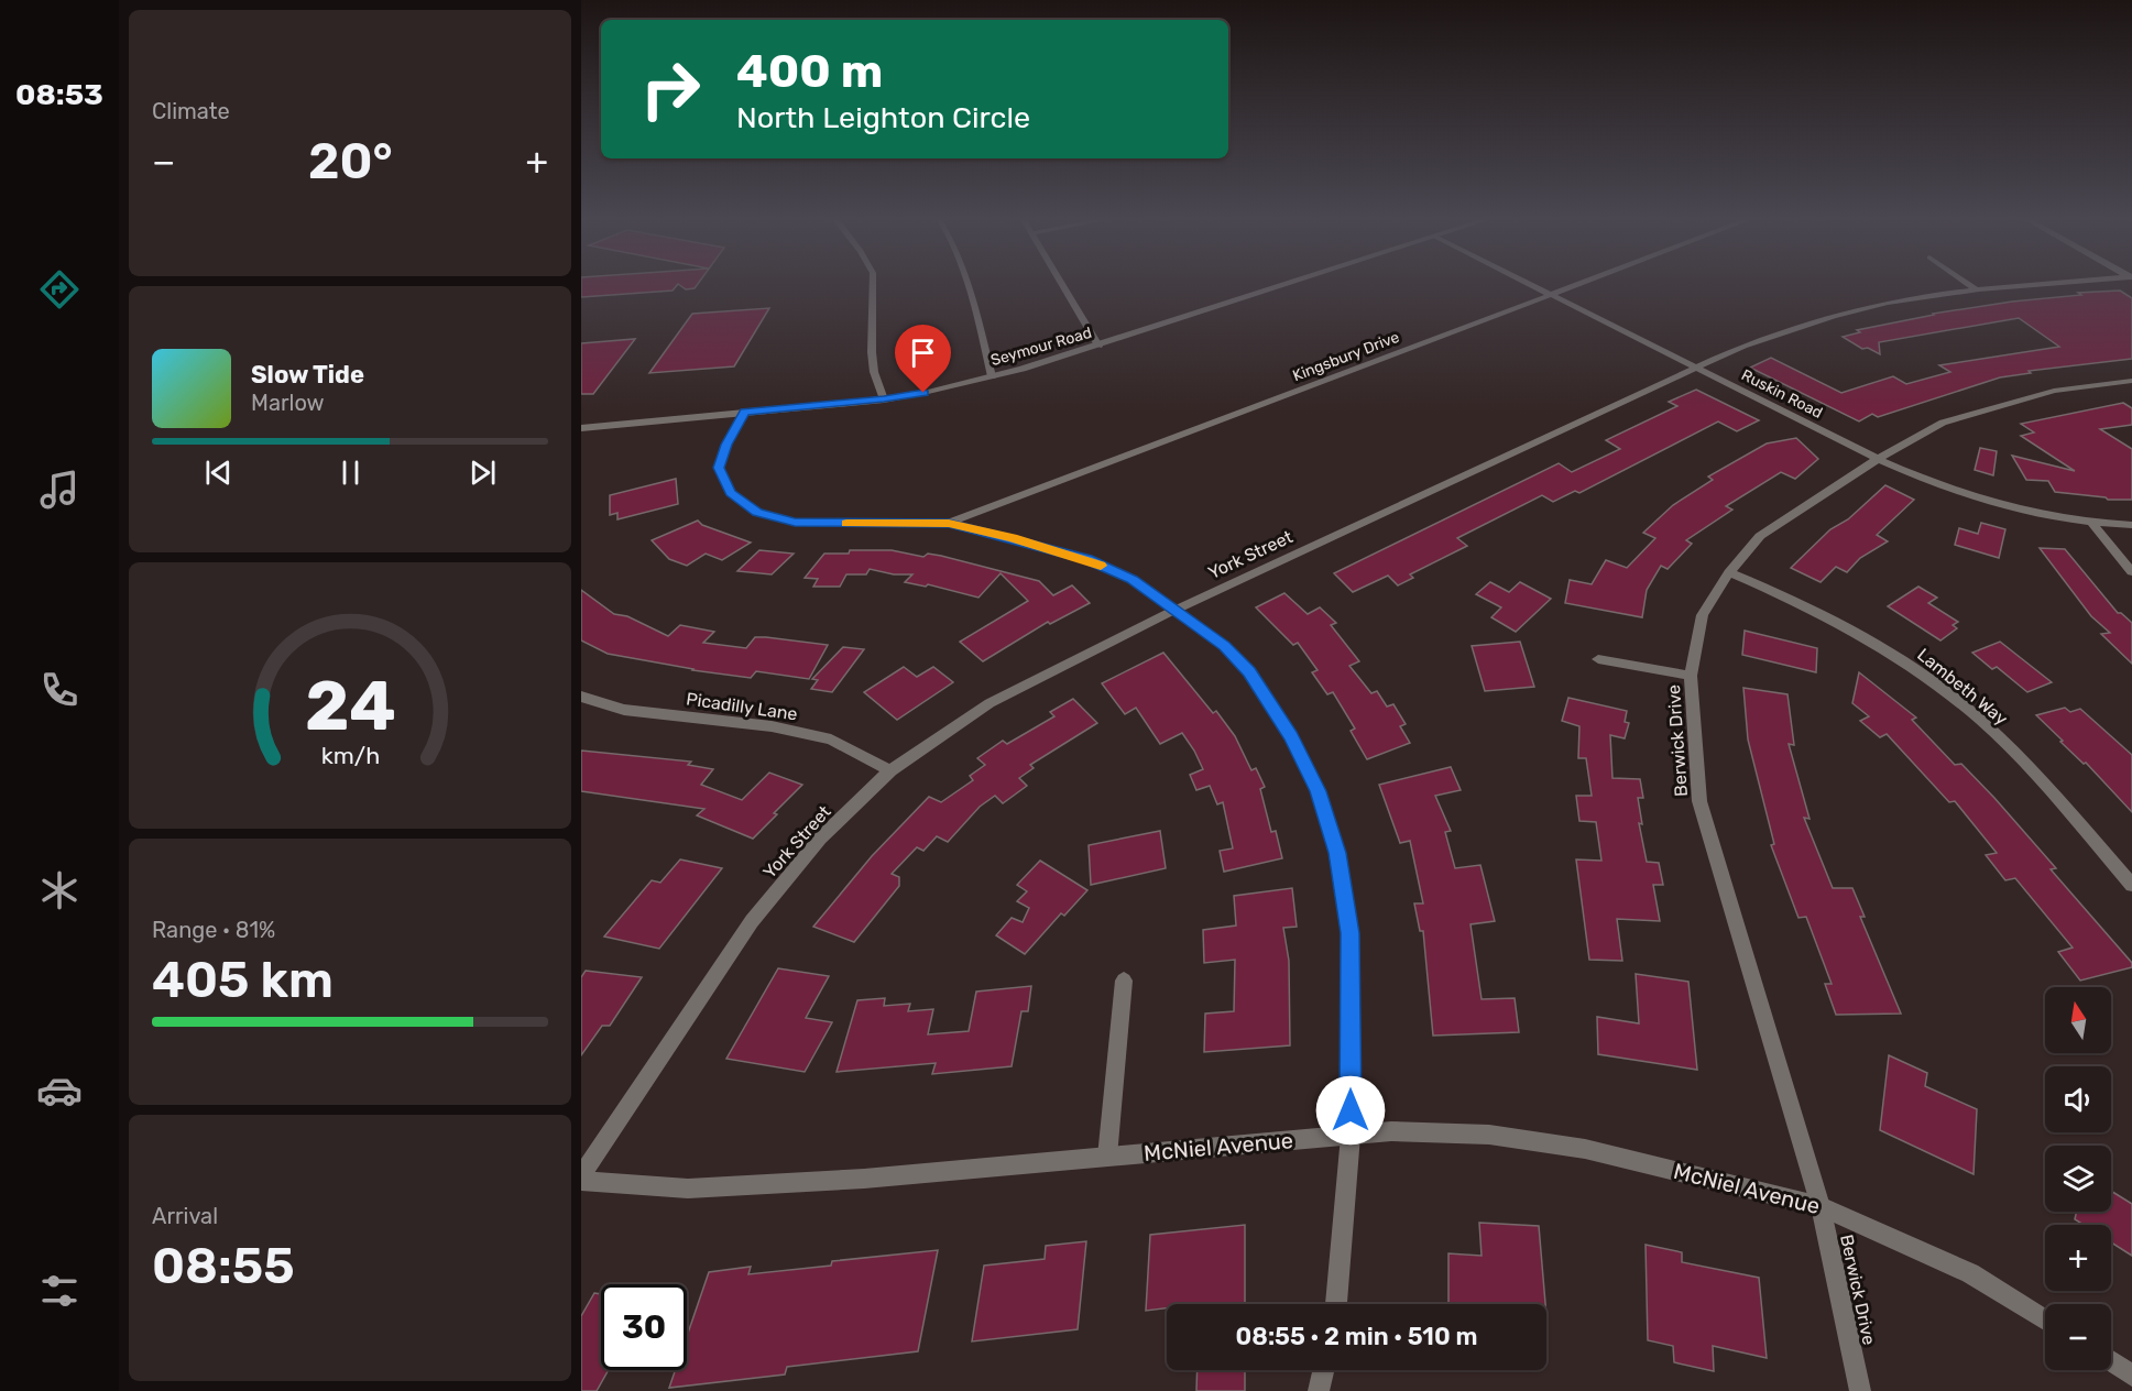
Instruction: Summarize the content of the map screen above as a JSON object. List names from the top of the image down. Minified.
{"streets":{"street":["Seymour Road","Kingsbury Drive","Ruskin Road","York Street","Lambeth Way","Picadilly Lane","Berwick Drive","McNiel Avenue"]},"crossings":[["Kingsbury Drive","Ruskin Road"],["Ruskin Road","York Street"],["Ruskin Road","Berwick Drive"],["York Street","Picadilly Lane"],["York Street","McNiel Avenue"],["Lambeth Way","Berwick Drive"],["Berwick Drive","McNiel Avenue"]],"north":"top","page":{"tabs":"08:53","tile":["Climate",["Range · 81%","405 km"],["Arrival","08:55"]],"turn":["400 m","North Leighton Circle"],"heat":["−","20°","+"],"song":["Slow Tide","Marlow"],"map_buttons":["+","−"],"limit":"30","trip":"08:55 · 2 min · 510 m","gauge":["24","km/h"]}}
